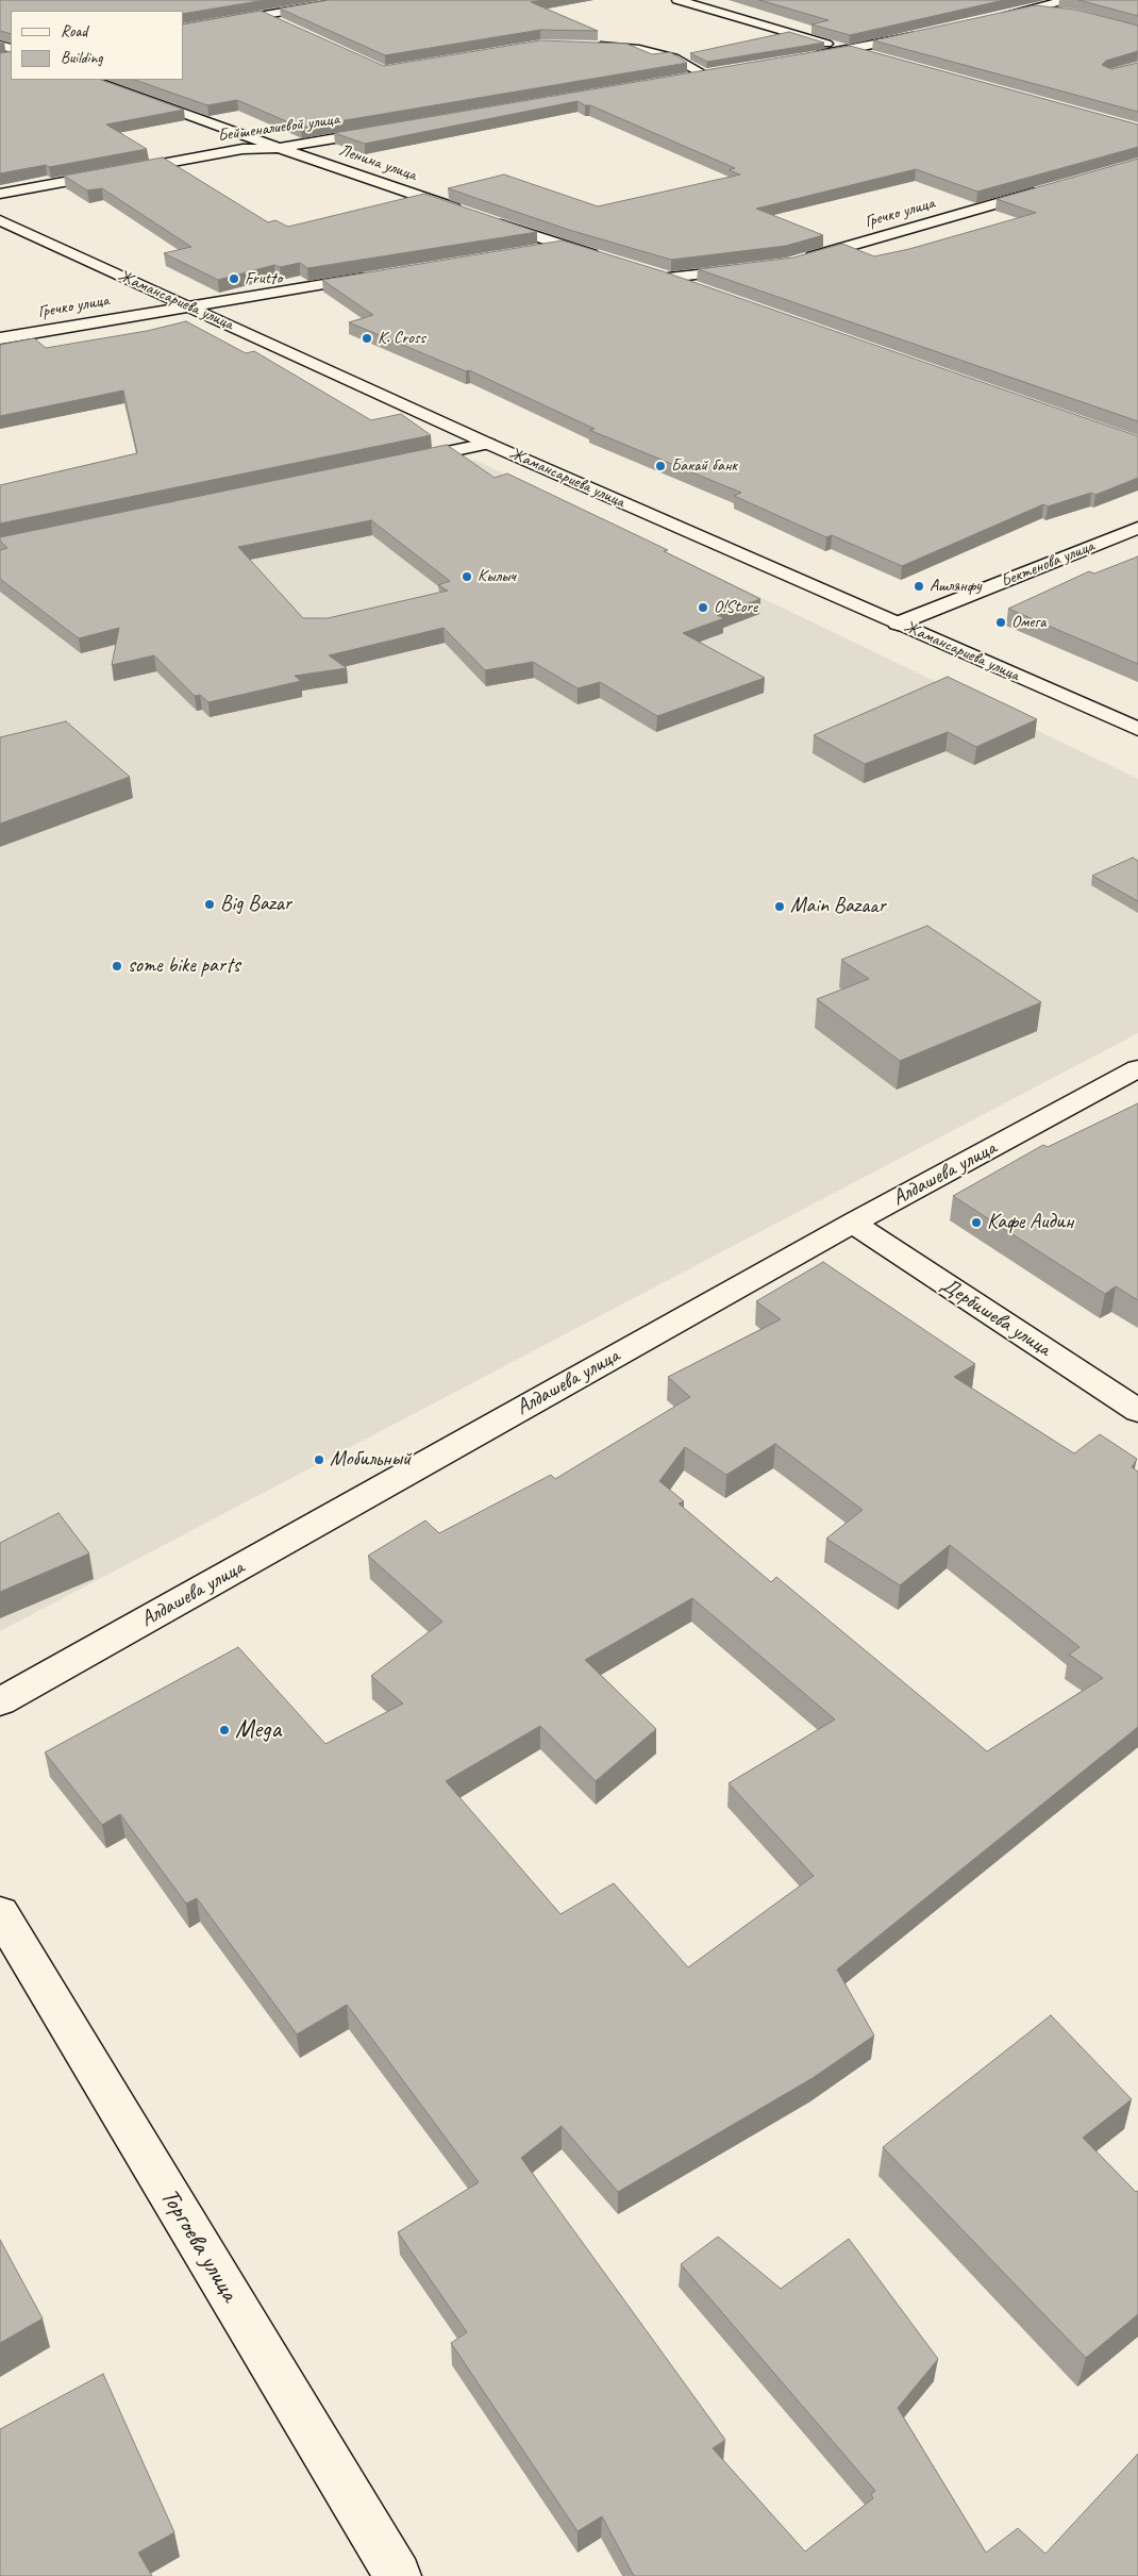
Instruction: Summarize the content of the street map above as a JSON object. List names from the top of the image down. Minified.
{"streets":{"street":["Бейшеналиевой улица","Ленина улица","Гречко улица","Жамансариева улица","Бектенова улица","Алдашева улица","Дербишева улица","Торгоева улица"]},"crossings":[["Бейшеналиевой улица","Ленина улица"],["Гречко улица","Жамансариева улица"],["Жамансариева улица","Бектенова улица"],["Алдашева улица","Дербишева улица"]],"places":["Frutto","K. Cross","Бакай банк","Кылыч","Ашлянфу","O!Store","Омега","Big Bazar","Main Bazaar","some bike parts","Кафе Аидин","Мобильный","Mega"],"legend":["Road","Building"]}
